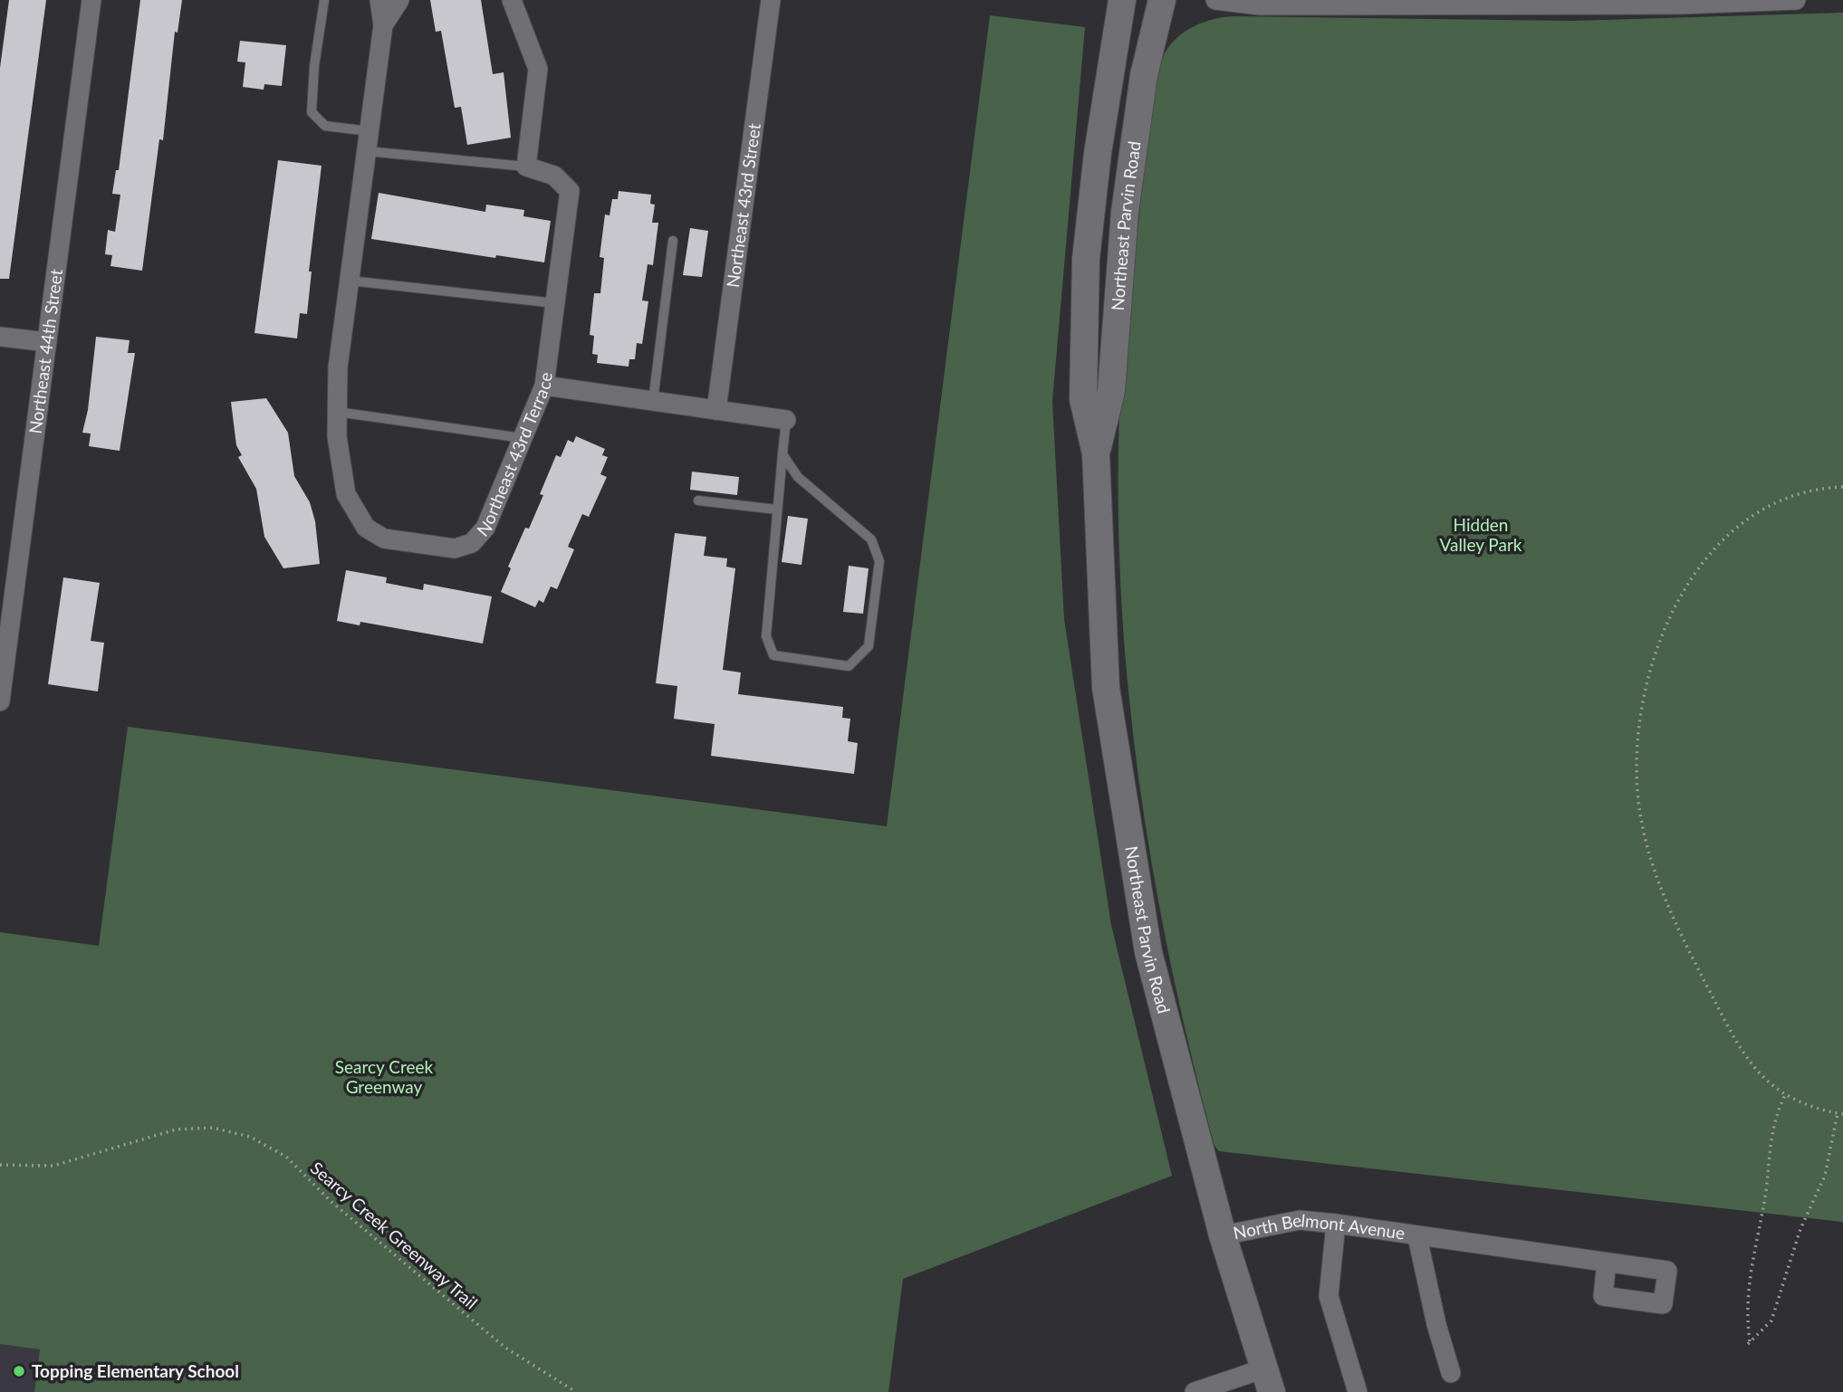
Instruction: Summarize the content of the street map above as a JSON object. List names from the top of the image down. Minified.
{"streets":{"main road":["Northeast Parvin Road"],"street":["Northeast 43rd Street","Northeast 44th Street","Northeast 43rd Terrace","North Belmont Avenue"],"path":["Searcy Creek Greenway Trail"]},"crossings":[["Northeast Parvin Road","North Belmont Avenue"]],"parks":["Hidden Valley Park","Searcy Creek Greenway"],"places":["Topping Elementary School"]}
